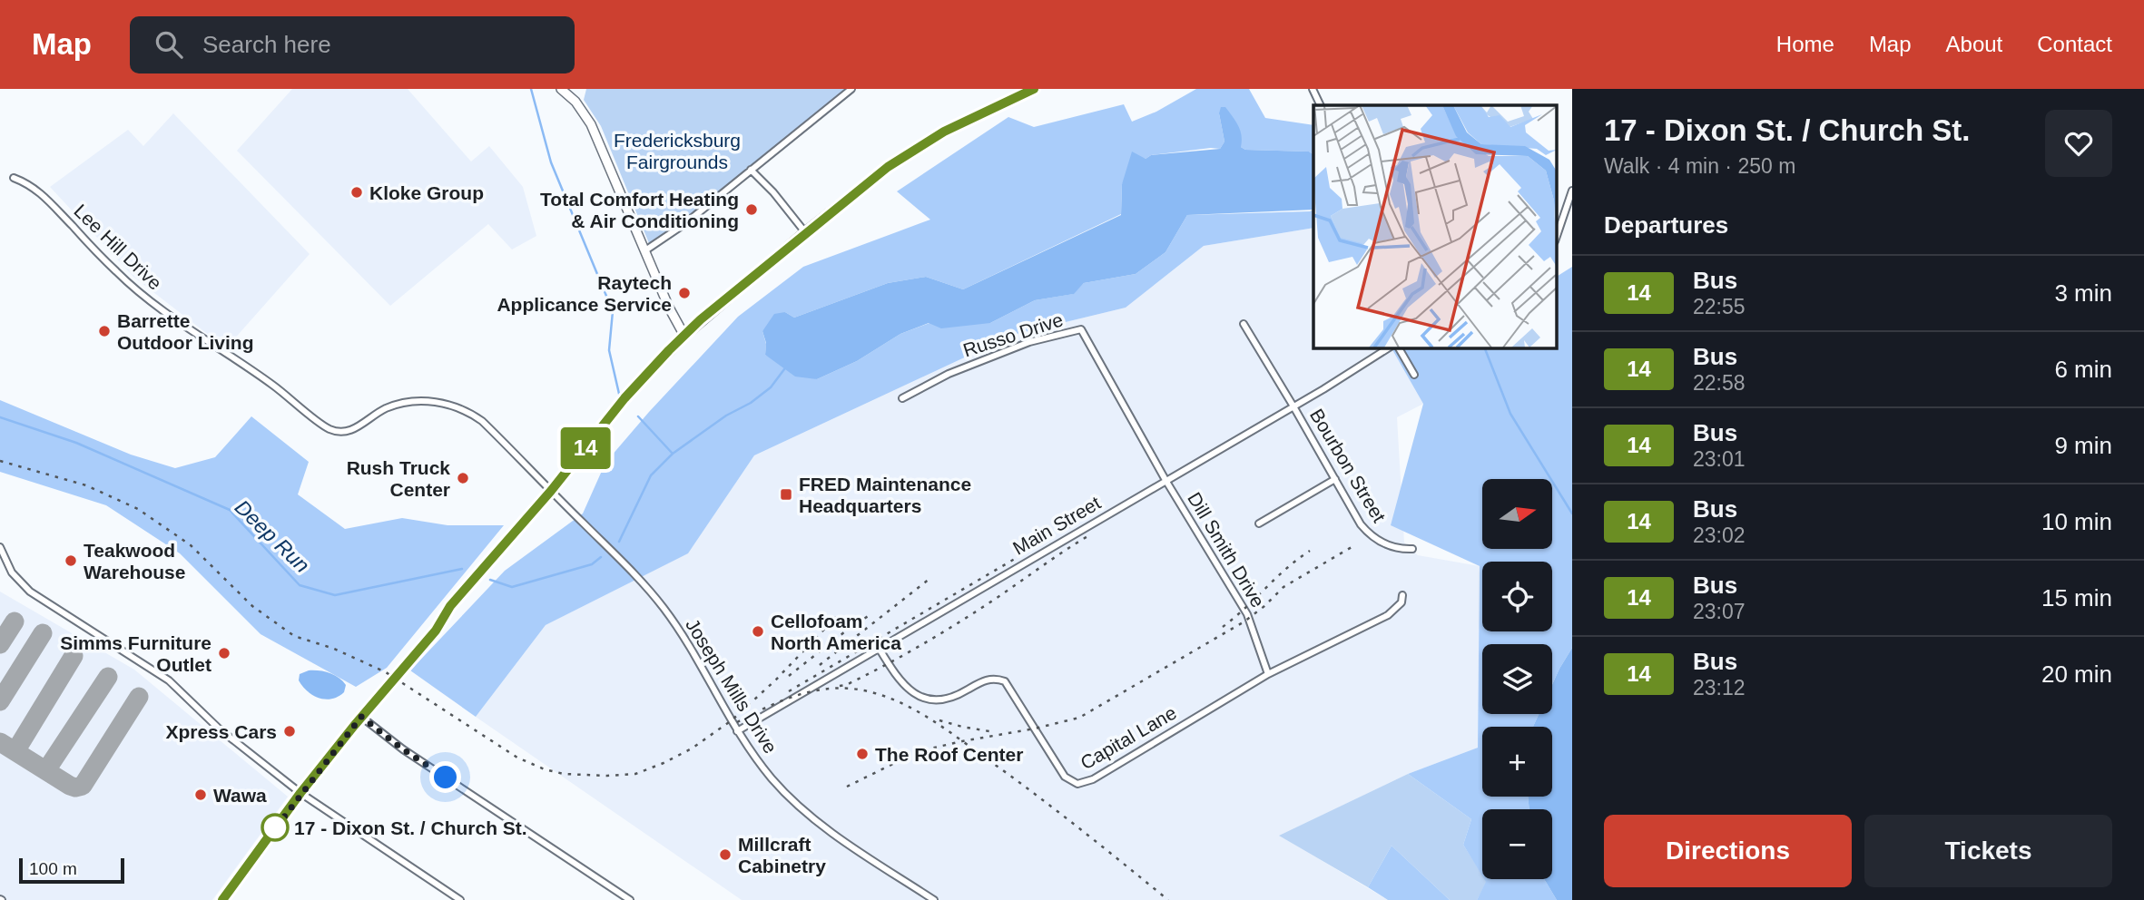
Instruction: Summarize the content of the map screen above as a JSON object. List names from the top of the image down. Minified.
{"streets":{"street":["Lee Hill Drive","Russo Drive","Bourbon Street","Main Street","Dill Smith Drive","Joseph Mills Drive","Capital Lane"]},"crossings":[["Lee Hill Drive","Joseph Mills Drive"],["Russo Drive","Main Street"],["Russo Drive","Dill Smith Drive"],["Bourbon Street","Main Street"],["Main Street","Dill Smith Drive"],["Main Street","Joseph Mills Drive"],["Main Street","Capital Lane"],["Dill Smith Drive","Capital Lane"]],"water":["Deep Run"],"parks":["Fredericksburg Fairgrounds"],"places":{"other":["Kloke Group","Total Comfort Heating & Air Conditioning","Raytech Applicance Service","Barrette Outdoor Living","Rush Truck Center","Teakwood Warehouse","Cellofoam North America","Simms Furniture Outlet","Xpress Cars","The Roof Center","Wawa","17 - Dixon St. / Church St.","Millcraft Cabinetry"],"transit":["FRED Maintenance Headquarters"]},"lines":["bus line 14"],"scale_bar":"100 m","north":"right","page":{"header":"Map","search":"Search here","nav":["Home","Map","About","Contact"],"on_map":"14","heading":[["17 - Dixon St. / Church St.","Walk · 4 min · 250 m"],"Departures"],"list":[{"mark":"14","name":"Bus","note":"22:55","value":"3 min"},{"mark":"14","name":"Bus","note":"22:58","value":"6 min"},{"mark":"14","name":"Bus","note":"23:01","value":"9 min"},{"mark":"14","name":"Bus","note":"23:02","value":"10 min"},{"mark":"14","name":"Bus","note":"23:07","value":"15 min"},{"mark":"14","name":"Bus","note":"23:12","value":"20 min"}],"map_buttons":["+","−"],"buttons":["Directions","Tickets"],"scale":"100 m"}}
